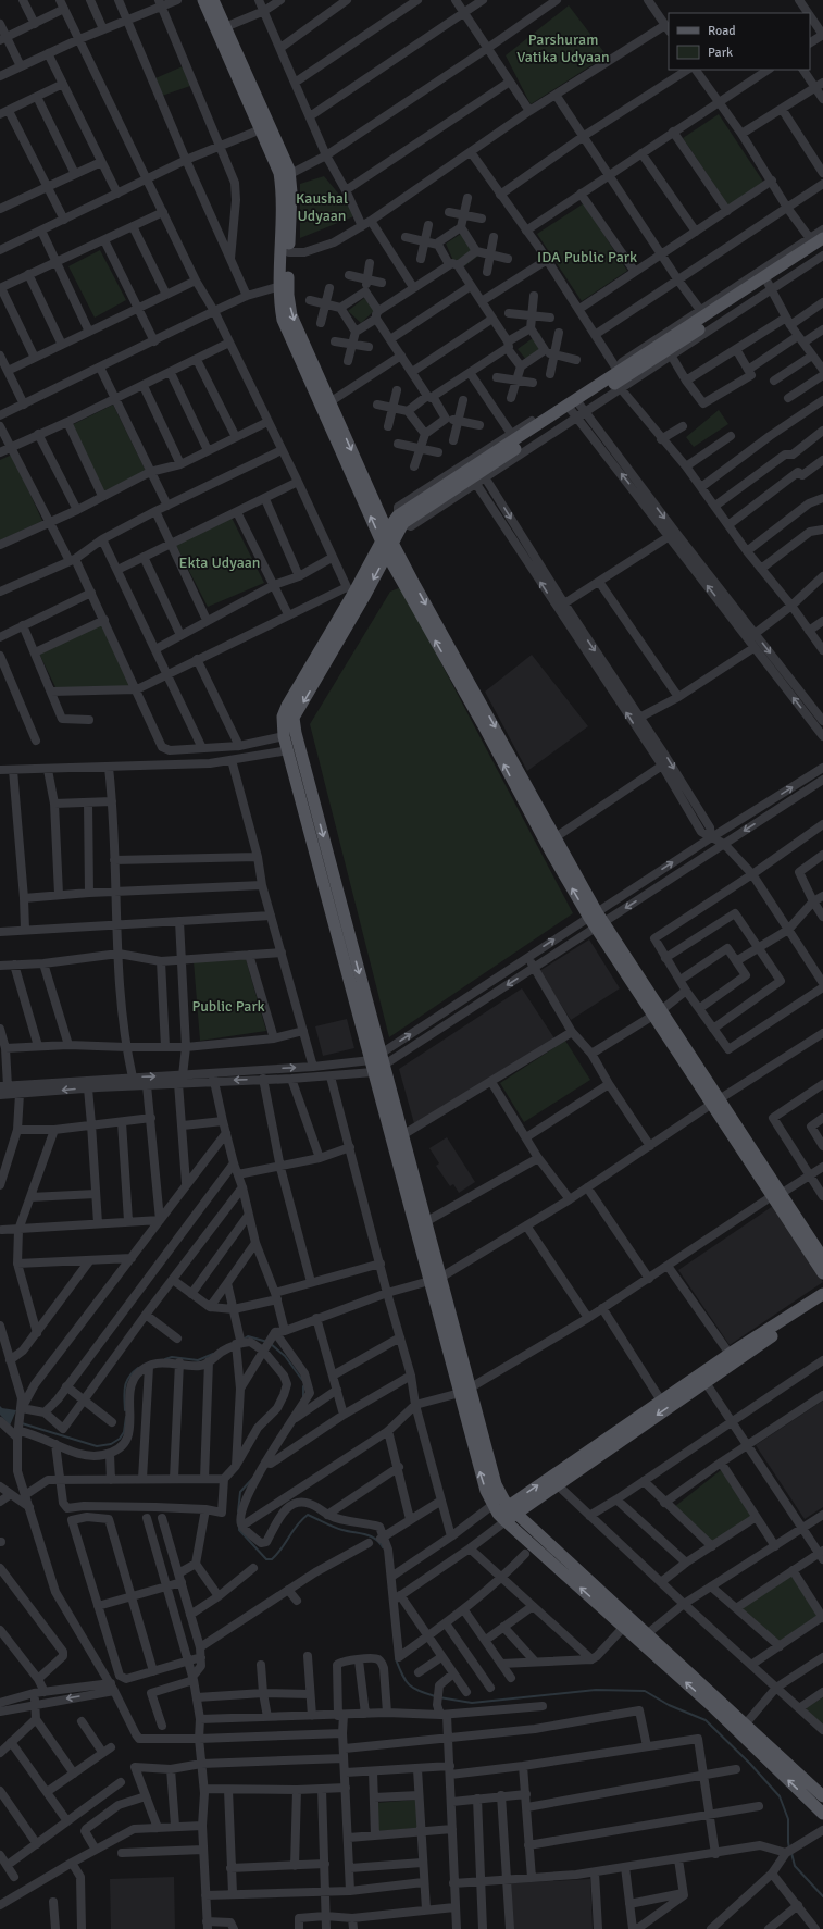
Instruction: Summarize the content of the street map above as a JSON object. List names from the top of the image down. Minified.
{"parks":["Parshuram Vatika Udyaan","Kaushal Udyaan","IDA Public Park","Ekta Udyaan","Public Park"],"legend":["Road","Park"]}
